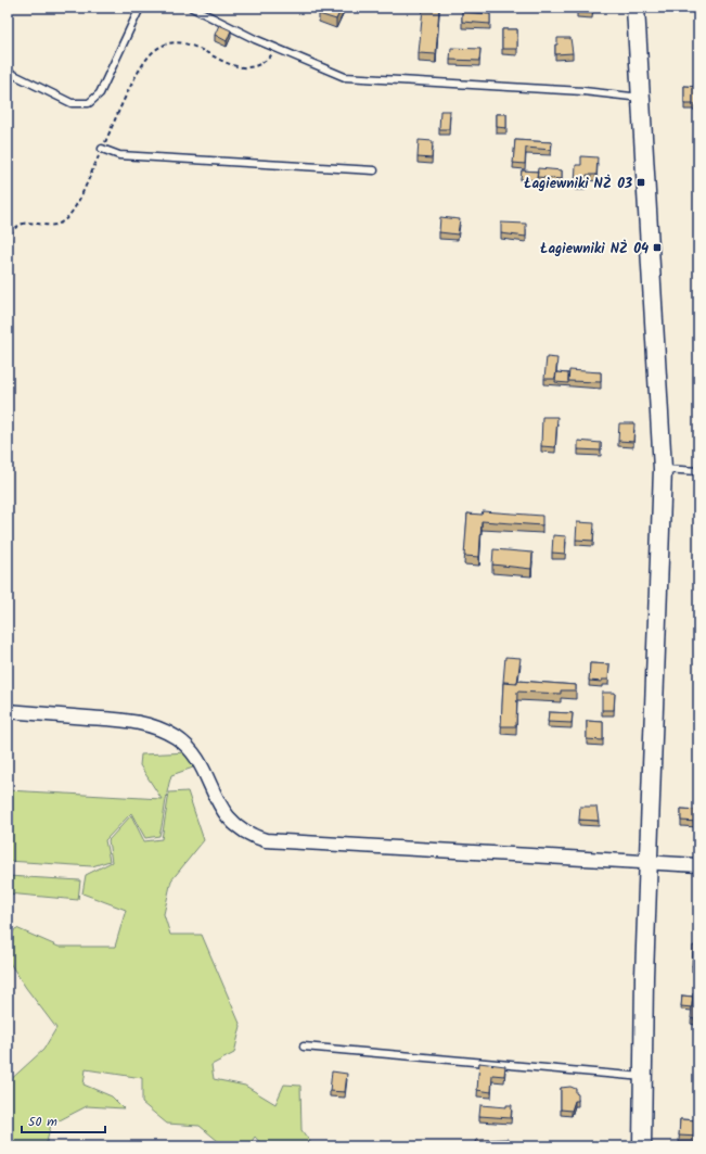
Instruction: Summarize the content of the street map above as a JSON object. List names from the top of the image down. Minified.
{"places":{"transit":["Łagiewniki NŻ 03","Łagiewniki NŻ 04"]},"scale_bar":"50 m"}
